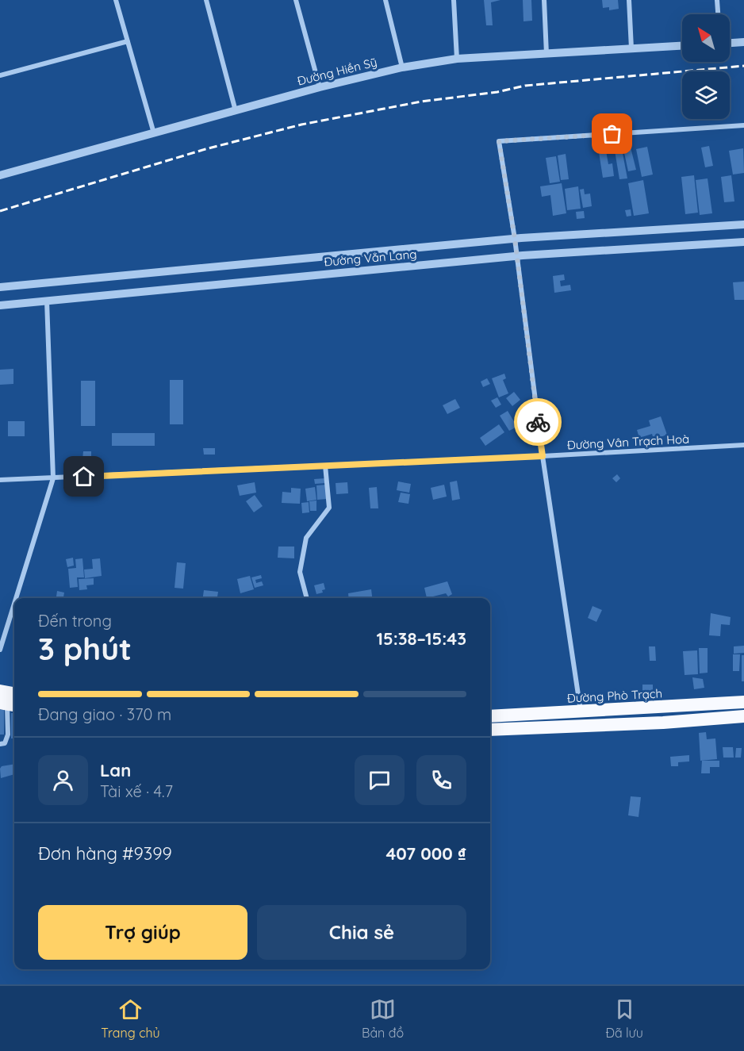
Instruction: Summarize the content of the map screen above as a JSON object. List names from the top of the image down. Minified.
{"streets":{"highway":["Đường Phò Trạch"],"street":["Đường Hiền Sỹ","Đường Văn Lang","Đường Vân Trạch Hoà"]},"north":"top left","page":{"heading":["3 phút","Đến trong","15:38–15:43"],"panel":["Lan","Tài xế · 4.7","Đơn hàng #9399","407 000 ₫"],"bar":"Đang giao · 370 m","buttons":["Trợ giúp","Chia sẻ"],"tabs":["Trang chủ","Bản đồ","Đã lưu"]}}
